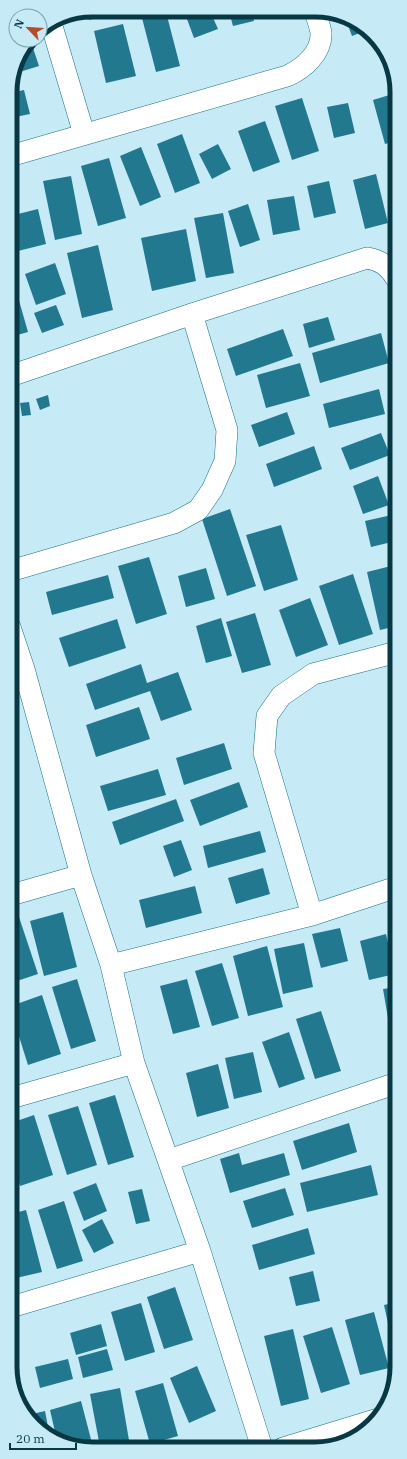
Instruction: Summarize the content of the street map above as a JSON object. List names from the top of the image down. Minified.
{"scale_bar":"20 m","north":"top left"}
